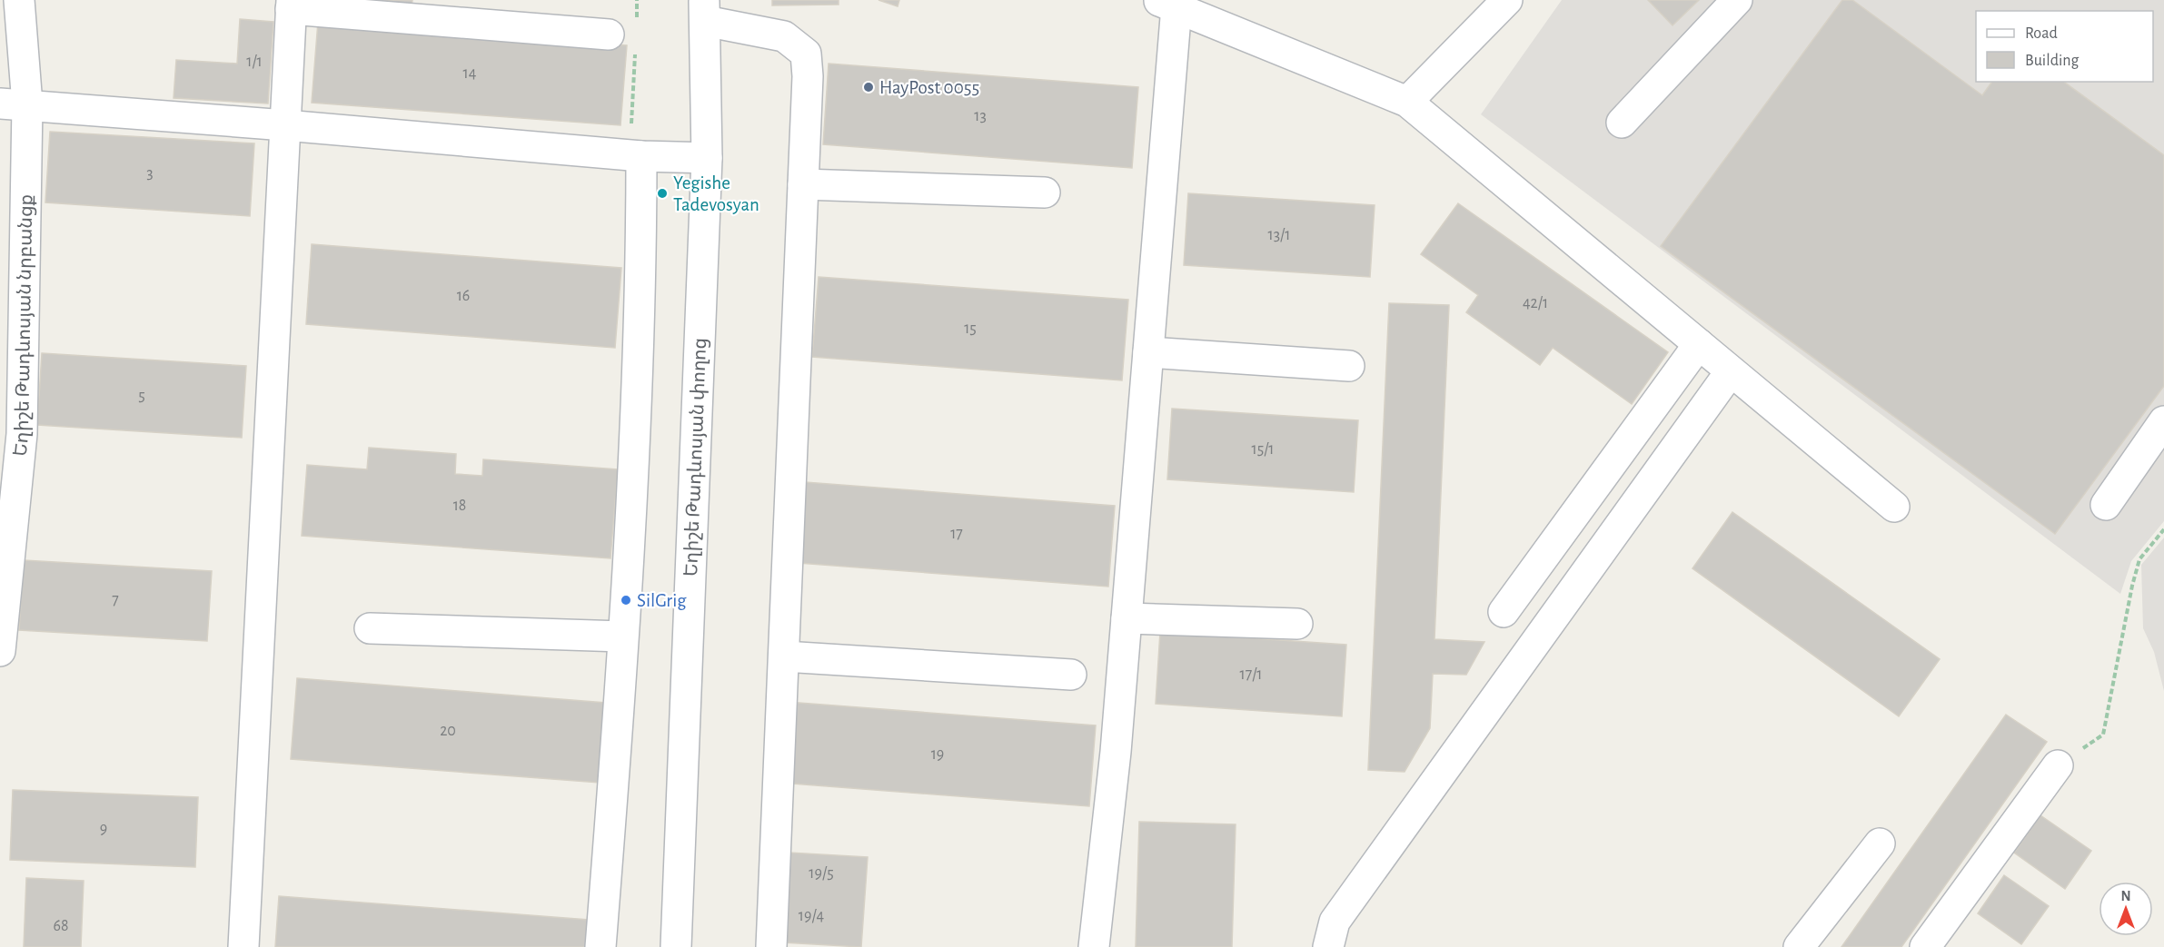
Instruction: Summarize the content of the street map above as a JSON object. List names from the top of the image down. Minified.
{"streets":{"street":["Եղիշե Թադևոսյան նրբանցք","Եղիշե Թադևոսյան փողոց"]},"places":["HayPost 0055","Yegishe Tadevosyan","SilGrig"],"house_numbers":["1/1","14","13","3","13/1","16","42/1","15","5","15/1","18","17","7","17/1","20","19","9","19/5","19/4","68"],"legend":["Road","Building"],"north":"top"}
